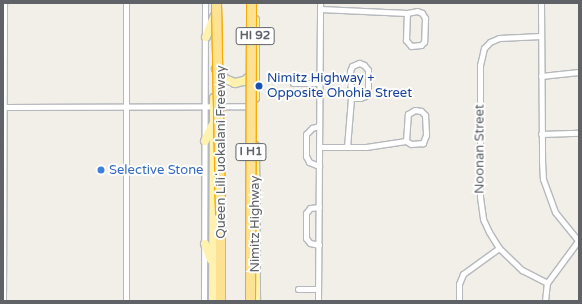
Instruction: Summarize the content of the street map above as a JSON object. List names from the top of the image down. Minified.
{"streets":{"highway":["Queen Liliʻuokalani Freeway","I H1"],"main road":["HI 92","Nimitz Highway"],"street":["Noonan Street"]},"places":["Nimitz Highway + Opposite Ohohia Street","Selective Stone"]}
